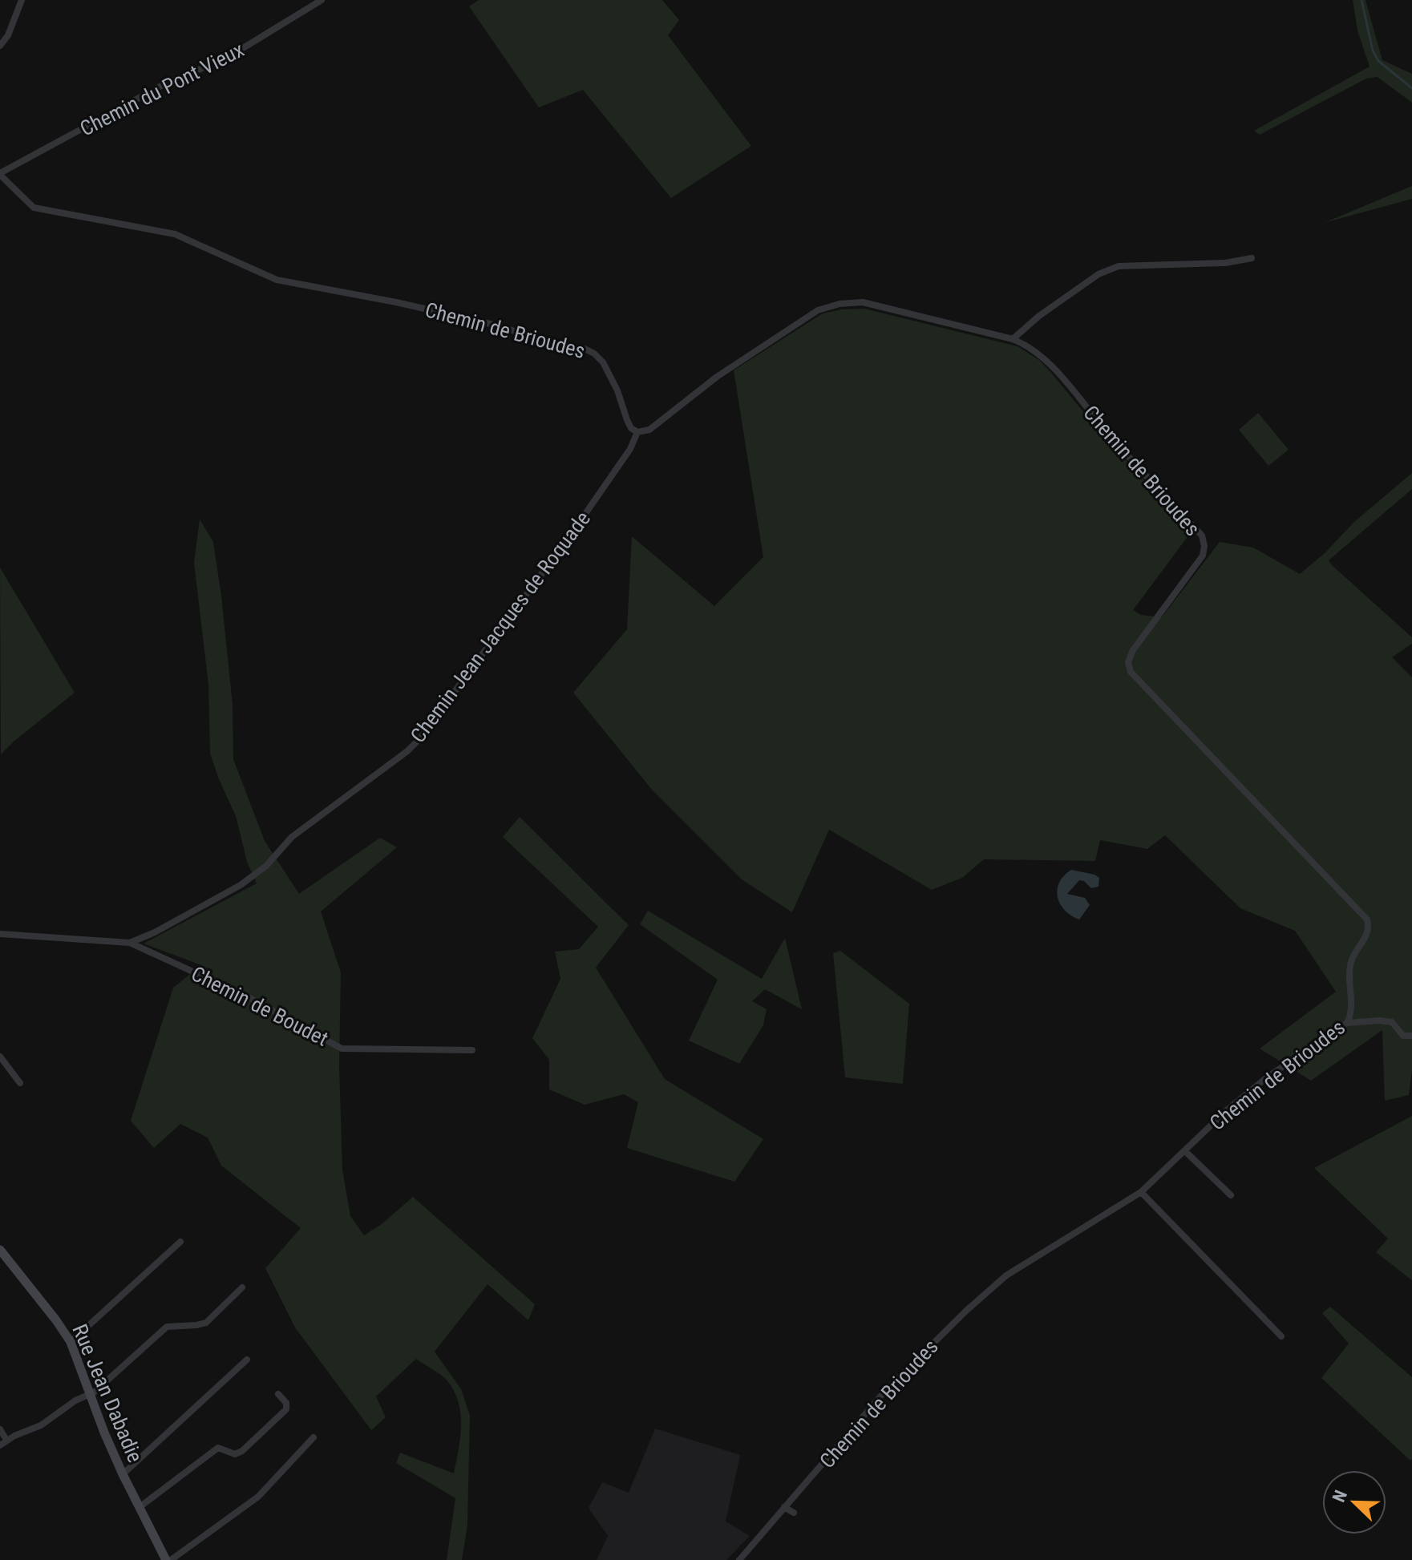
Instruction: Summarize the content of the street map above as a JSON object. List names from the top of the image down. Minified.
{"streets":{"street":["Chemin du Pont Vieux","Chemin de Brioudes","Chemin Jean Jacques de Roquade","Chemin de Boudet","Rue Jean Dabadie"]},"crossings":[["Chemin du Pont Vieux","Chemin de Brioudes"],["Chemin de Brioudes","Chemin Jean Jacques de Roquade"],["Chemin Jean Jacques de Roquade","Chemin de Boudet"]],"north":"top left"}
